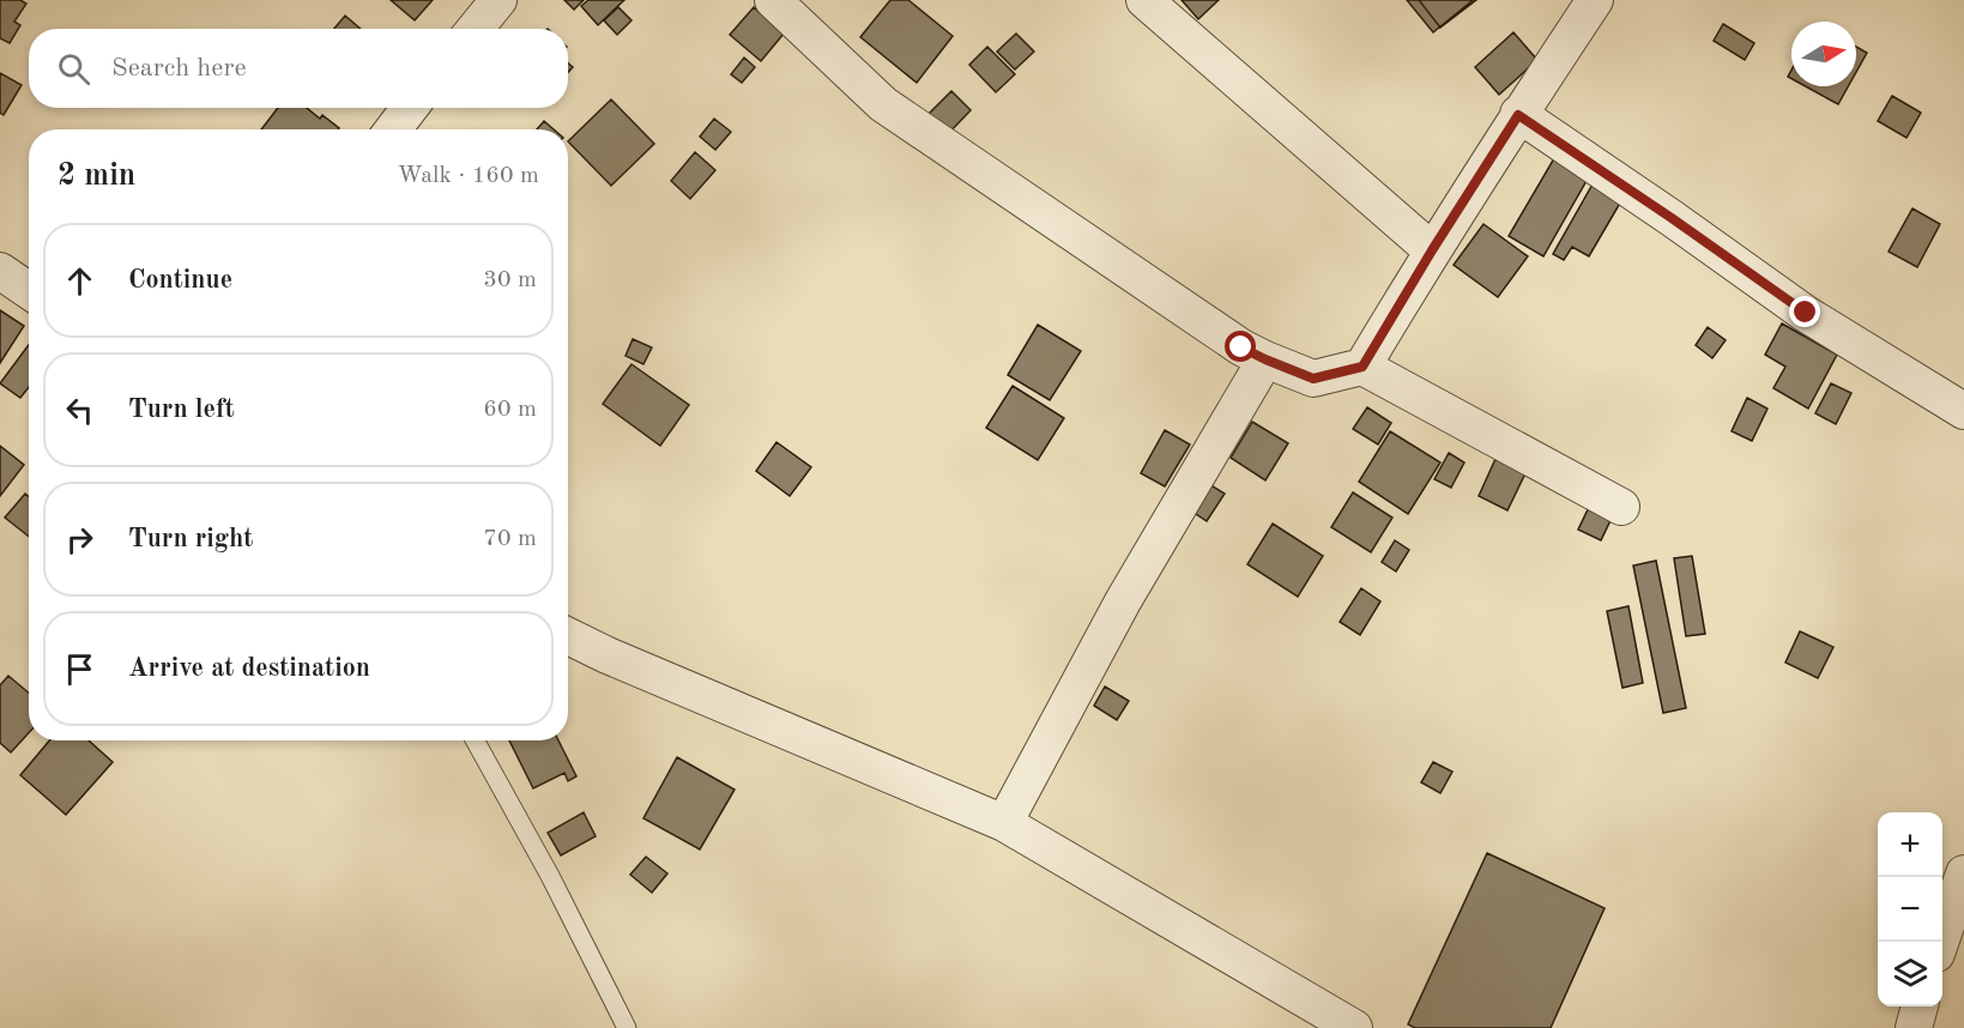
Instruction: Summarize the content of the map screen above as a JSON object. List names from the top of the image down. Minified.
{"north":"right","page":{"search":"Search here","heading":["2 min","Walk · 160 m"],"list":[["Continue","30 m"],["Turn left","60 m"],["Turn right","70 m"],"Arrive at destination"],"map_buttons":["+","−"]}}
